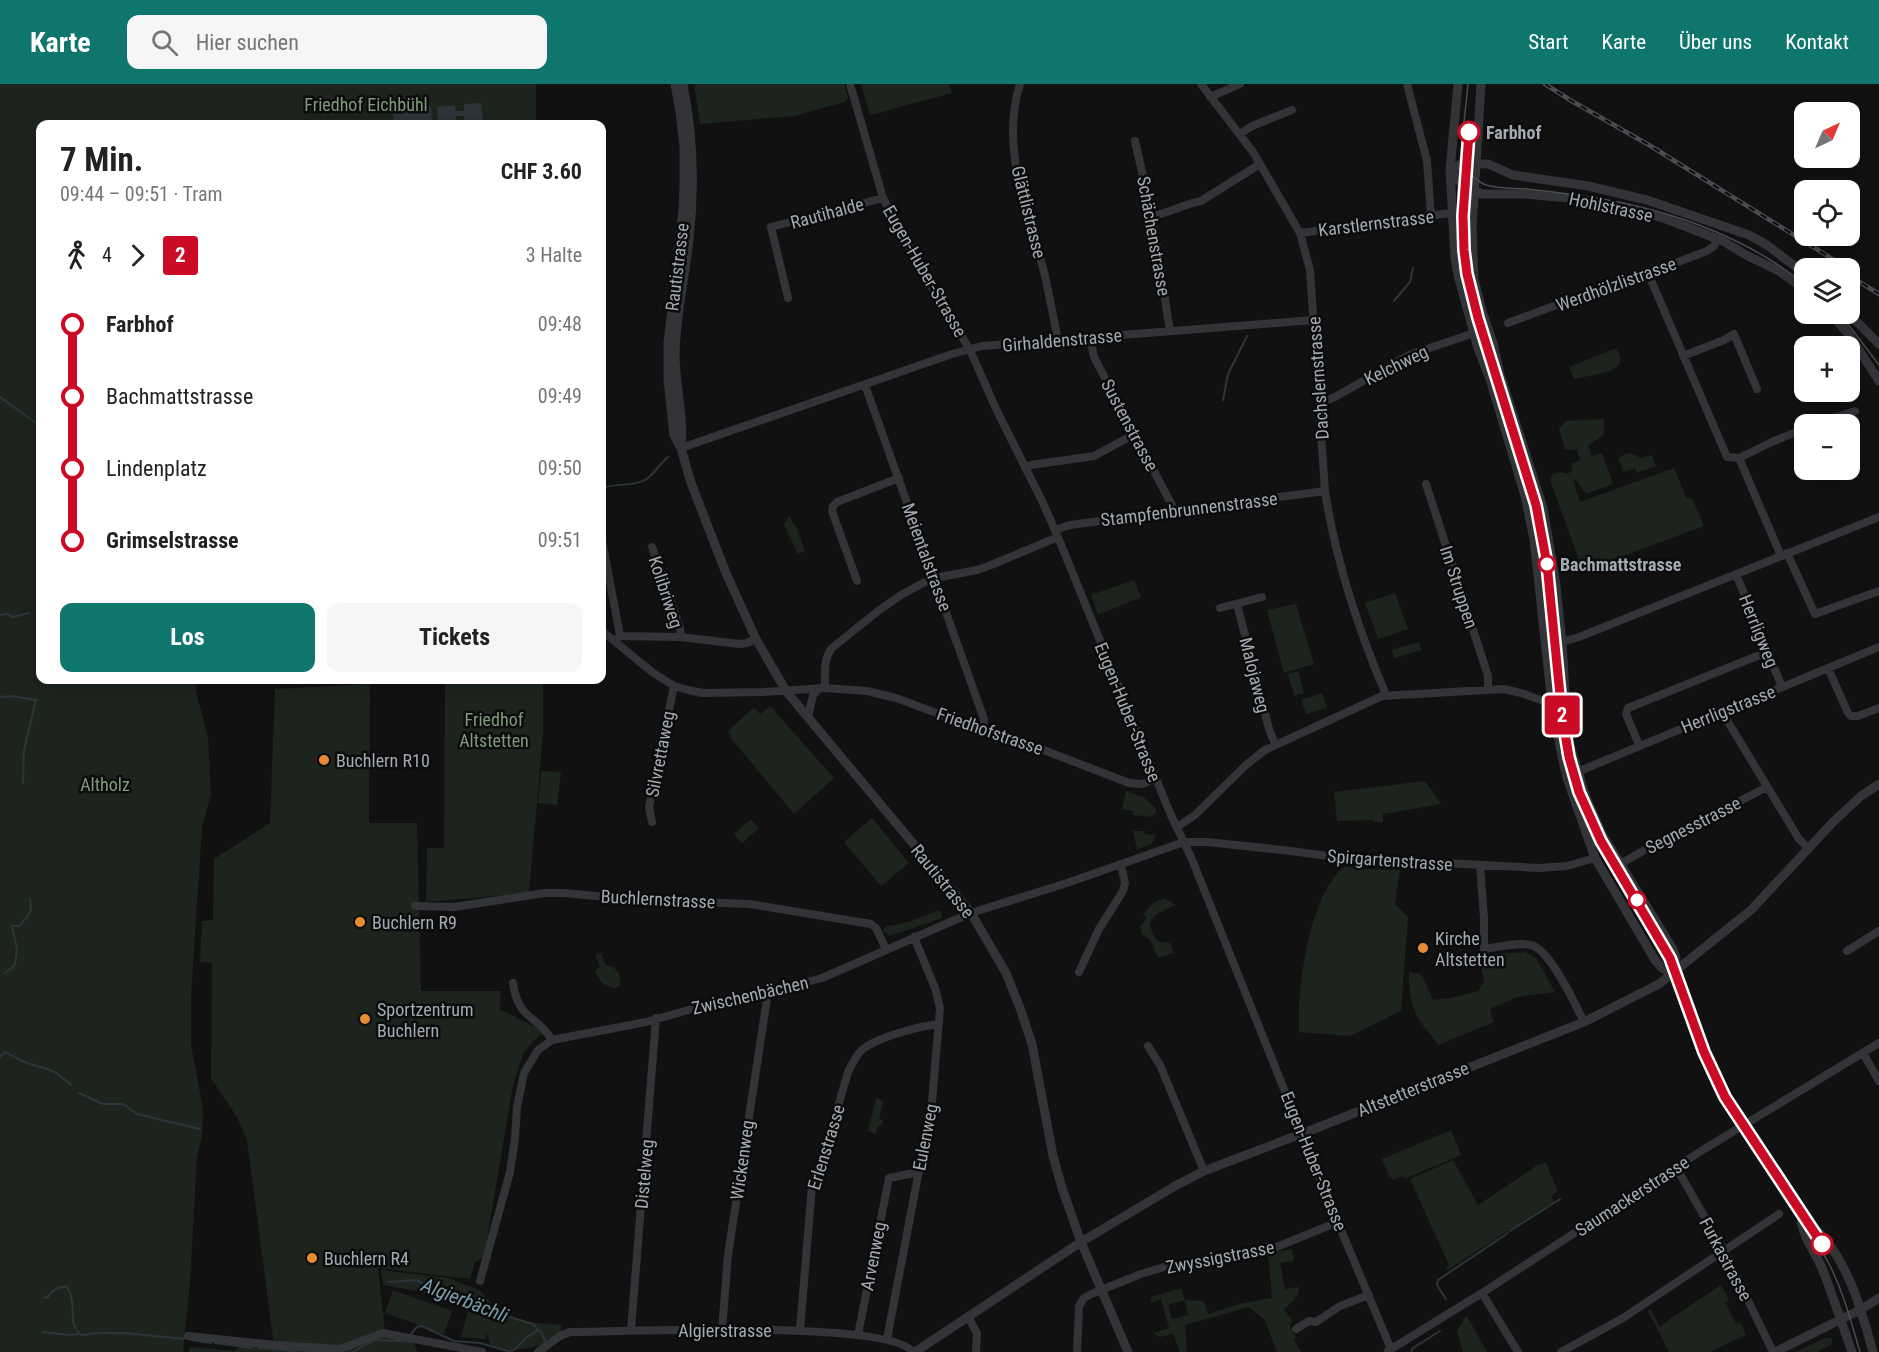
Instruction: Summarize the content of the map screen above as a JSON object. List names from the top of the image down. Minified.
{"streets":{"street":["Hohlstrasse","Glättlistrasse","Rautihalde","Karstlernstrasse","Schächenstrasse","Rautistrasse","Eugen-Huber-Strasse","Werdhölzlistrasse","Girhaldenstrasse","Kelchweg","Dachslernstrasse","Sustenstrasse","Stampfenbrunnenstrasse","Meientalstrasse","Im Struppen","Kolibriweg","Herrligweg","Malojaweg","Herrligstrasse","Friedhofstrasse","Silvrettaweg","Segnesstrasse","Spirgartenstrasse","Buchlernstrasse","Zwischenbächen","Altstetterstrasse","Eulenweg","Erlenstrasse","Wickenweg","Distelweg","Saumackerstrasse","Arvenweg","Zwyssigstrasse","Furkastrasse","Algierstrasse"]},"crossings":[["Hohlstrasse","Werdhölzlistrasse"],["Glättlistrasse","Girhaldenstrasse"],["Rautihalde","Eugen-Huber-Strasse"],["Karstlernstrasse","Dachslernstrasse"],["Schächenstrasse","Girhaldenstrasse"],["Rautistrasse","Girhaldenstrasse"],["Rautistrasse","Friedhofstrasse"],["Rautistrasse","Zwischenbächen"],["Rautistrasse","Altstetterstrasse"],["Rautistrasse","Zwyssigstrasse"],["Eugen-Huber-Strasse","Girhaldenstrasse"],["Eugen-Huber-Strasse","Stampfenbrunnenstrasse"],["Eugen-Huber-Strasse","Friedhofstrasse"],["Eugen-Huber-Strasse","Spirgartenstrasse"],["Eugen-Huber-Strasse","Zwischenbächen"],["Eugen-Huber-Strasse","Altstetterstrasse"],["Eugen-Huber-Strasse","Saumackerstrasse"],["Eugen-Huber-Strasse","Zwyssigstrasse"],["Girhaldenstrasse","Dachslernstrasse"],["Girhaldenstrasse","Sustenstrasse"],["Girhaldenstrasse","Meientalstrasse"],["Kelchweg","Dachslernstrasse"],["Dachslernstrasse","Stampfenbrunnenstrasse"],["Sustenstrasse","Stampfenbrunnenstrasse"],["Stampfenbrunnenstrasse","Meientalstrasse"],["Stampfenbrunnenstrasse","Friedhofstrasse"],["Meientalstrasse","Friedhofstrasse"],["Herrligweg","Herrligstrasse"],["Friedhofstrasse","Silvrettaweg"],["Spirgartenstrasse","Zwischenbächen"],["Buchlernstrasse","Zwischenbächen"],["Zwischenbächen","Eulenweg"],["Zwischenbächen","Wickenweg"],["Zwischenbächen","Distelweg"],["Altstetterstrasse","Algierstrasse"],["Eulenweg","Erlenstrasse"],["Eulenweg","Arvenweg"],["Eulenweg","Algierstrasse"],["Erlenstrasse","Algierstrasse"],["Wickenweg","Algierstrasse"],["Distelweg","Algierstrasse"],["Saumackerstrasse","Furkastrasse"],["Arvenweg","Algierstrasse"]],"water":["Algierbächli"],"parks":["Friedhof Eichbühl","Friedhof Altstetten","Altholz"],"places":["Farbhof","Bachmattstrasse","Buchlern R10","Buchlern R9","Kirche Altstetten","Sportzentrum Buchlern","Buchlern R4"],"lines":["tram line 2"],"north":"top right","page":{"header":"Karte","search":"Hier suchen","nav":["Start","Karte","Über uns","Kontakt"],"on_map":"2","map_buttons":["+","−"],"heading":["7 Min.","09:44 – 09:51 · Tram","CHF 3.60"],"legs":["4","2","3 Halte"],"list":[{"name":"Farbhof","value":"09:48"},{"name":"Bachmattstrasse","value":"09:49"},{"name":"Lindenplatz","value":"09:50"},{"name":"Grimselstrasse","value":"09:51"}],"buttons":["Los","Tickets"]}}
